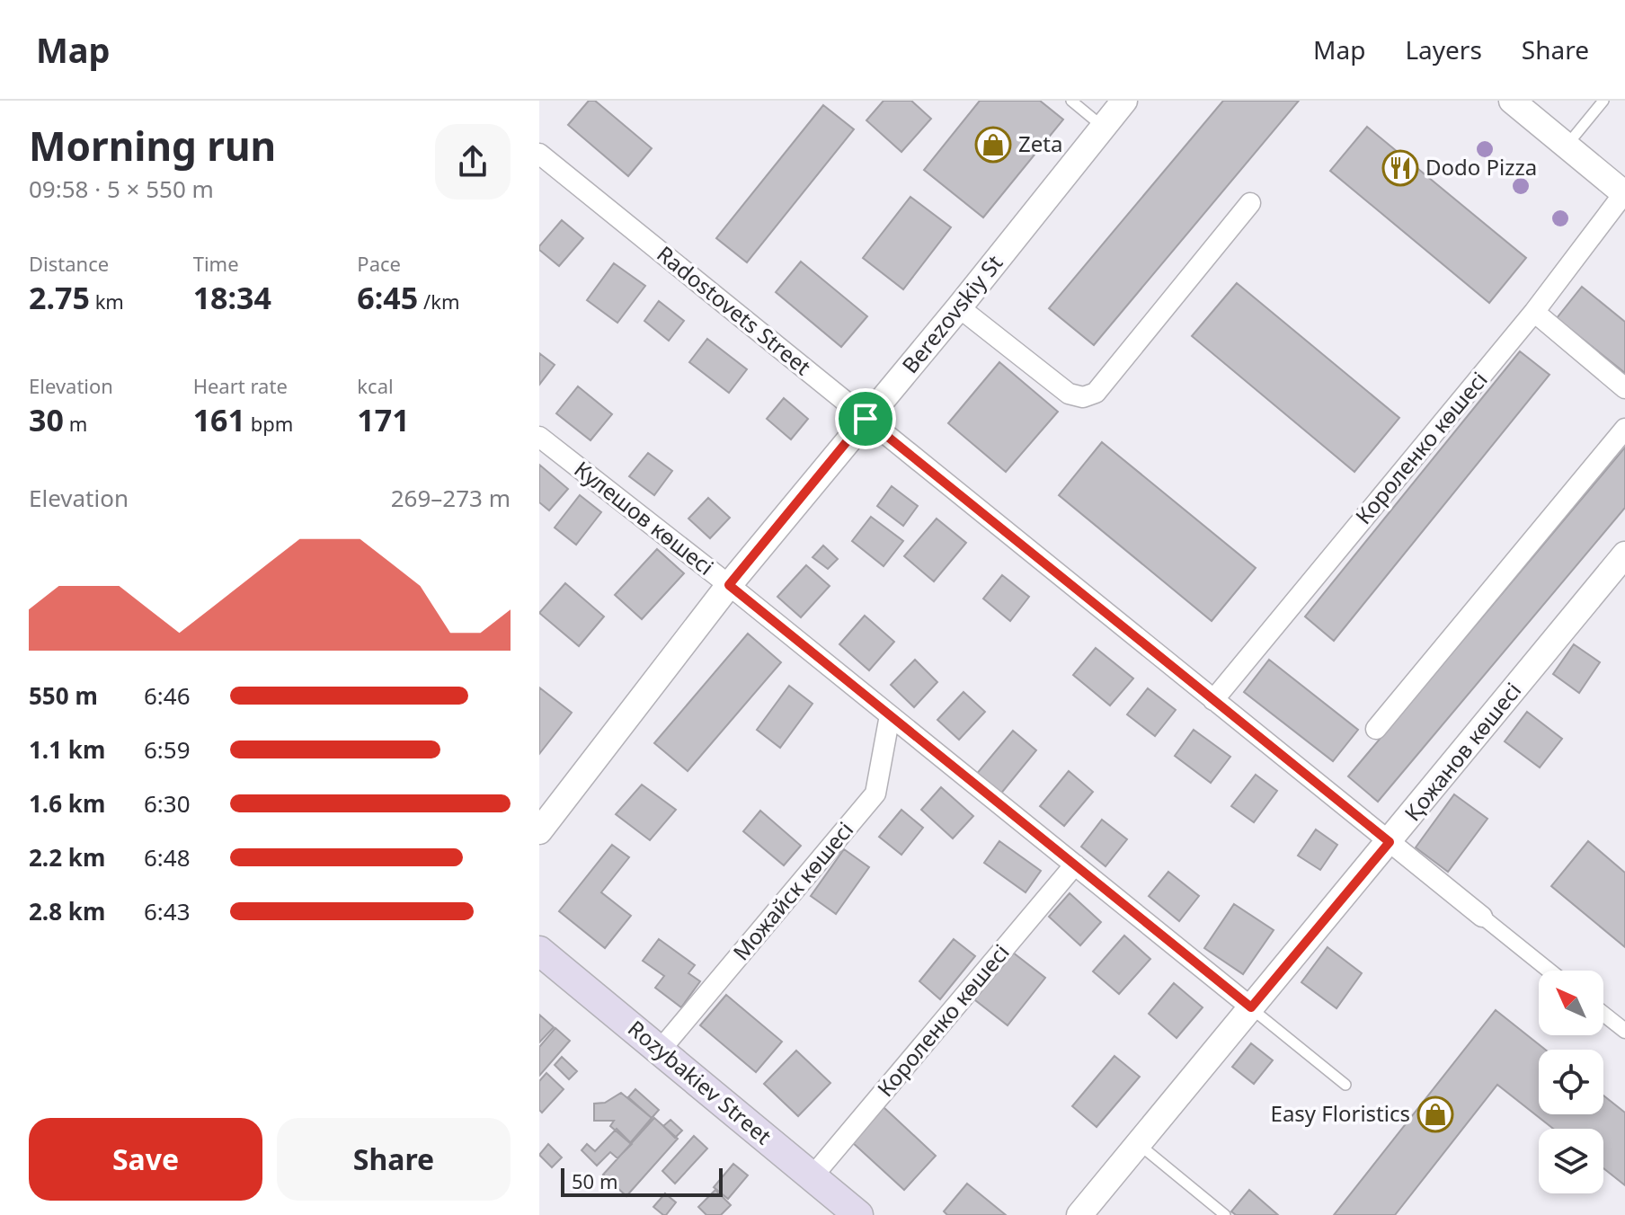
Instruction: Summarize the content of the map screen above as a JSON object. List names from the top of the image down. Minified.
{"streets":{"main road":["Rozybakiev Street"],"street":["Radostovets Street","Berezovskiy St","Короленко көшесі","Кулешов көшесі","Қожанов көшесі","Можайск көшесі"]},"crossings":[["Radostovets Street","Berezovskiy St"],["Radostovets Street","Короленко көшесі"],["Radostovets Street","Қожанов көшесі"],["Berezovskiy St","Кулешов көшесі"],["Короленко көшесі","Кулешов көшесі"],["Короленко көшесі","Rozybakiev Street"],["Кулешов көшесі","Қожанов көшесі"],["Кулешов көшесі","Можайск көшесі"],["Можайск көшесі","Rozybakiev Street"]],"places":{"shop":["Zeta","Easy Floristics"],"restaurant":["Dodo Pizza"]},"scale_bar":"50 m","north":"top left","page":{"header":"Map","nav":["Map","Layers","Share"],"heading":["Morning run","09:58 · 5 × 550 m"],"stats":[["Distance","2.75 km"],["Time","18:34"],["Pace","6:45 /km"],["Elevation","30 m"],["Heart rate","161 bpm"],["kcal","171"]],"chart":["Elevation","269–273 m"],"list":[{"name":"550 m","note":"6:46"},{"name":"1.1 km","note":"6:59"},{"name":"1.6 km","note":"6:30"},{"name":"2.2 km","note":"6:48"},{"name":"2.8 km","note":"6:43"}],"buttons":["Save","Share"],"scale":"50 m"}}
